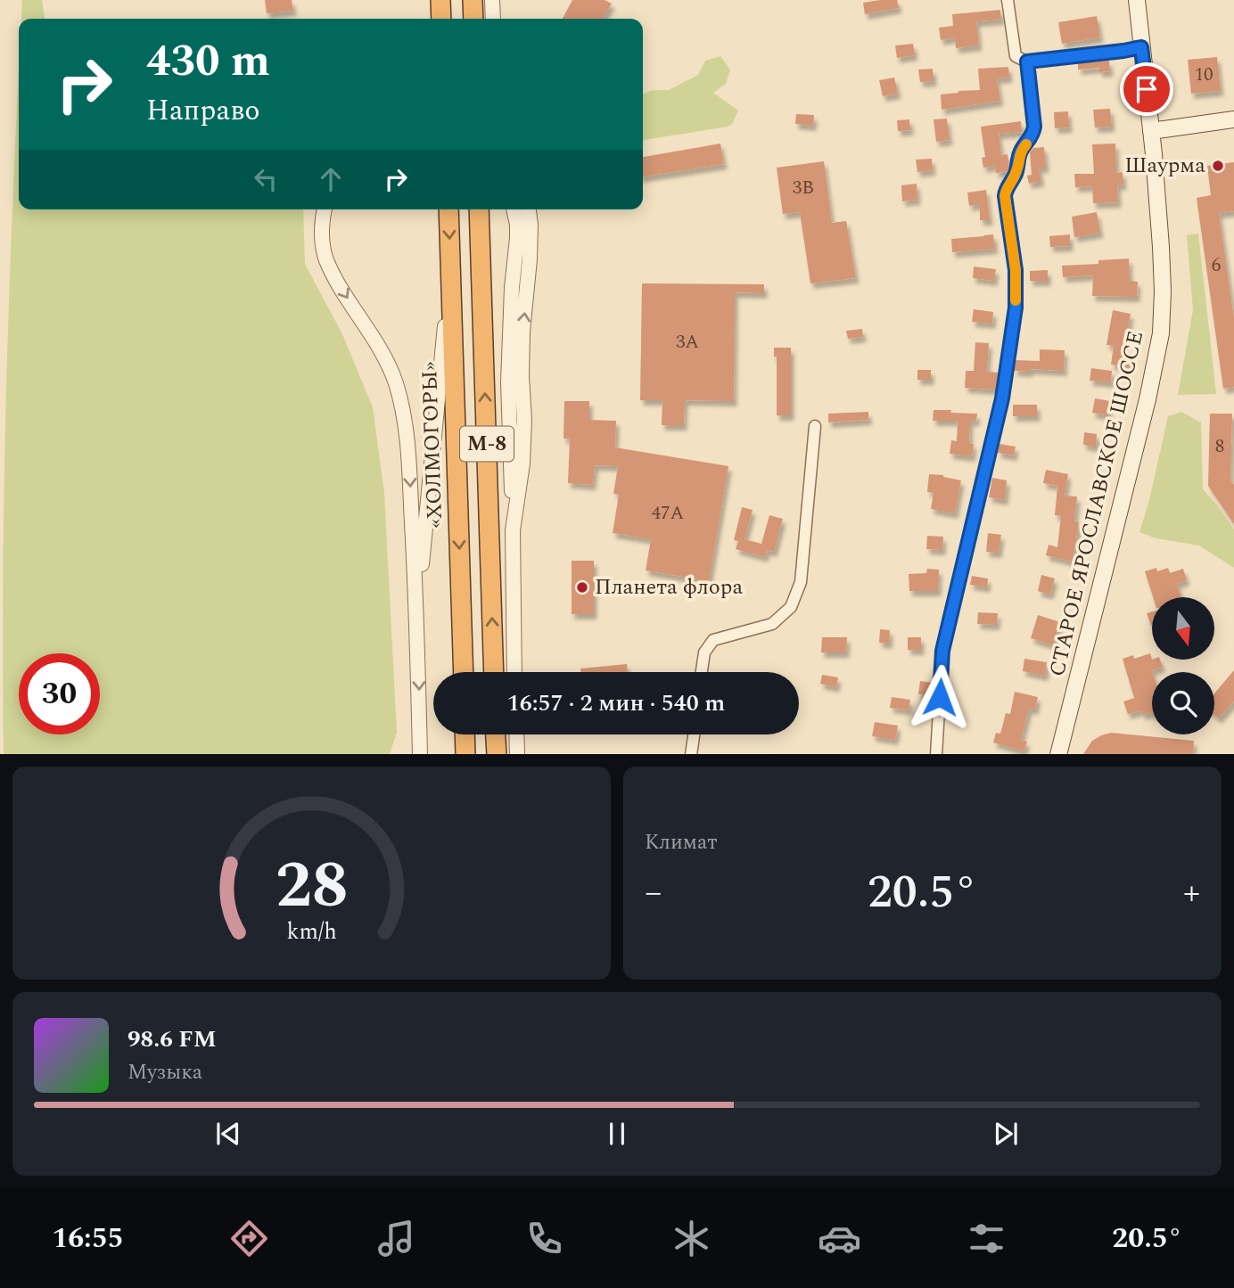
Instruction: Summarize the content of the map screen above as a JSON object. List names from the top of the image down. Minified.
{"streets":{"highway":["М-8","«ХОЛМОГОРЫ»"],"main road":["СТАРОЕ ЯРОСЛАВСКОЕ ШОССЕ"]},"places":["Шаурма","Планета флора"],"house_numbers":["10","3В","6","3А","8","47А"],"north":"bottom","page":{"turn":["430 m","Направо"],"limit":"30","trip":"16:57 · 2 мин · 540 m","tile":"Климат","heat":["−","20.5°","+"],"song":["98.6 FM","Музыка"],"tabs":["16:55","20.5°"],"gauge":["28","km/h"]}}
